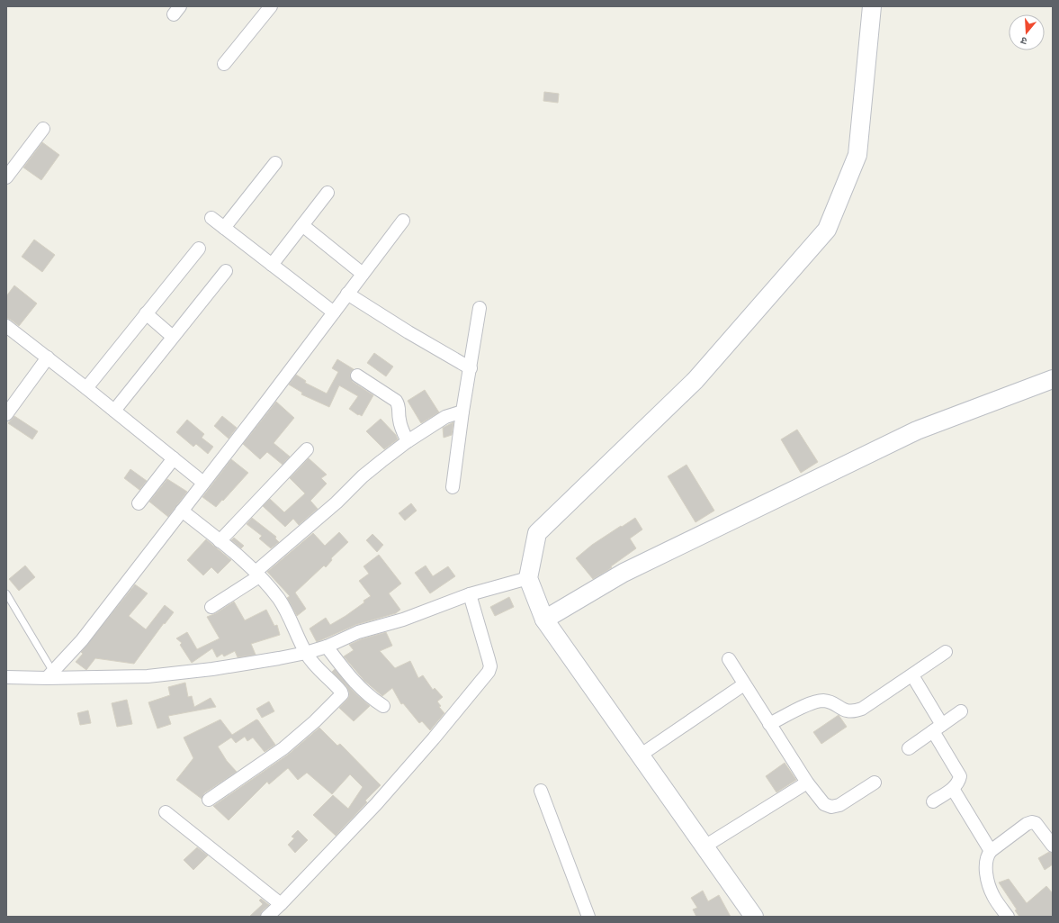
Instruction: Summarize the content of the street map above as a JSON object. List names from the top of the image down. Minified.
{"north":"bottom"}
